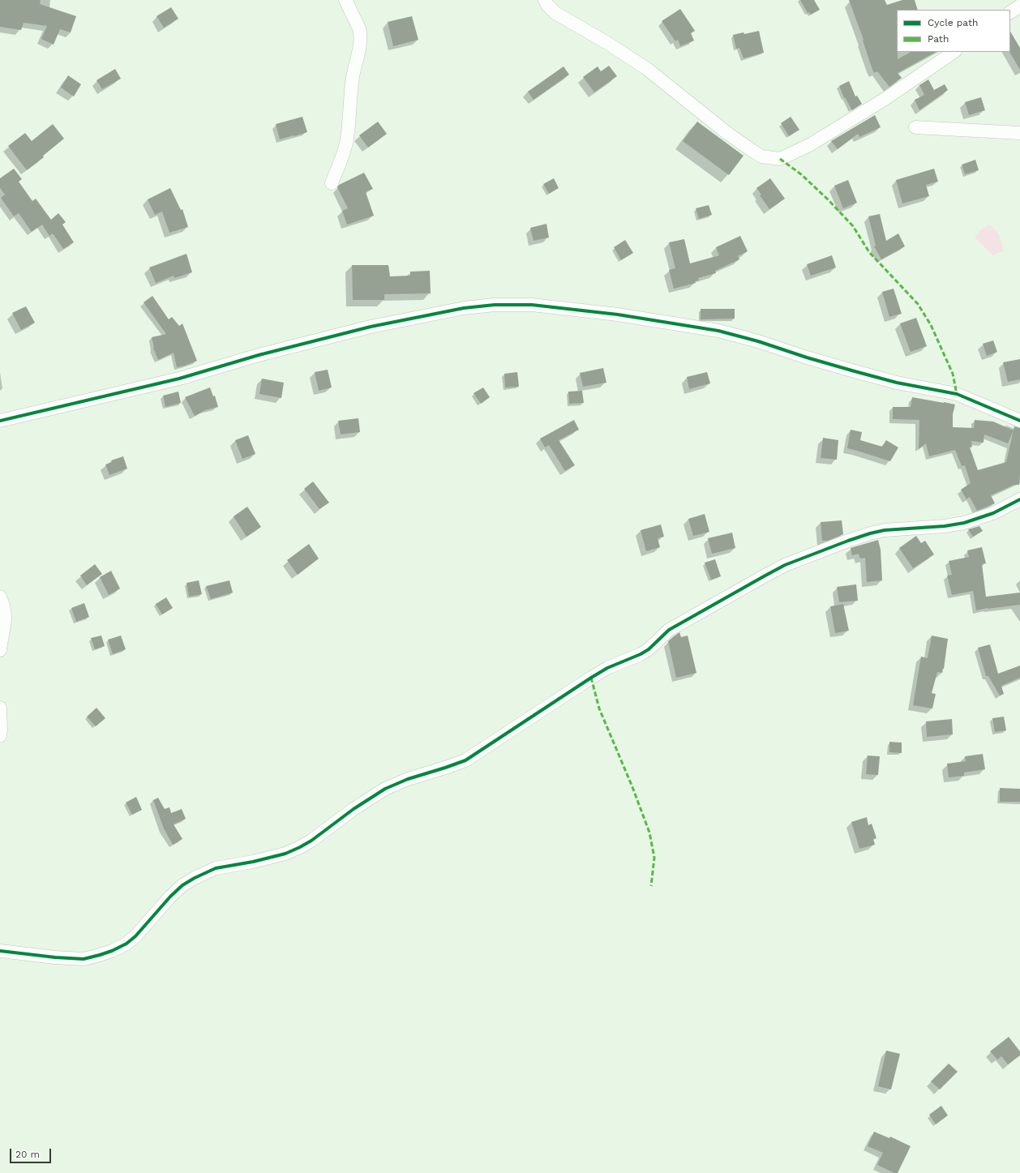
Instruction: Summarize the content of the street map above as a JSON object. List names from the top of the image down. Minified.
{"legend":["Cycle path","Path"],"scale_bar":"20 m"}
